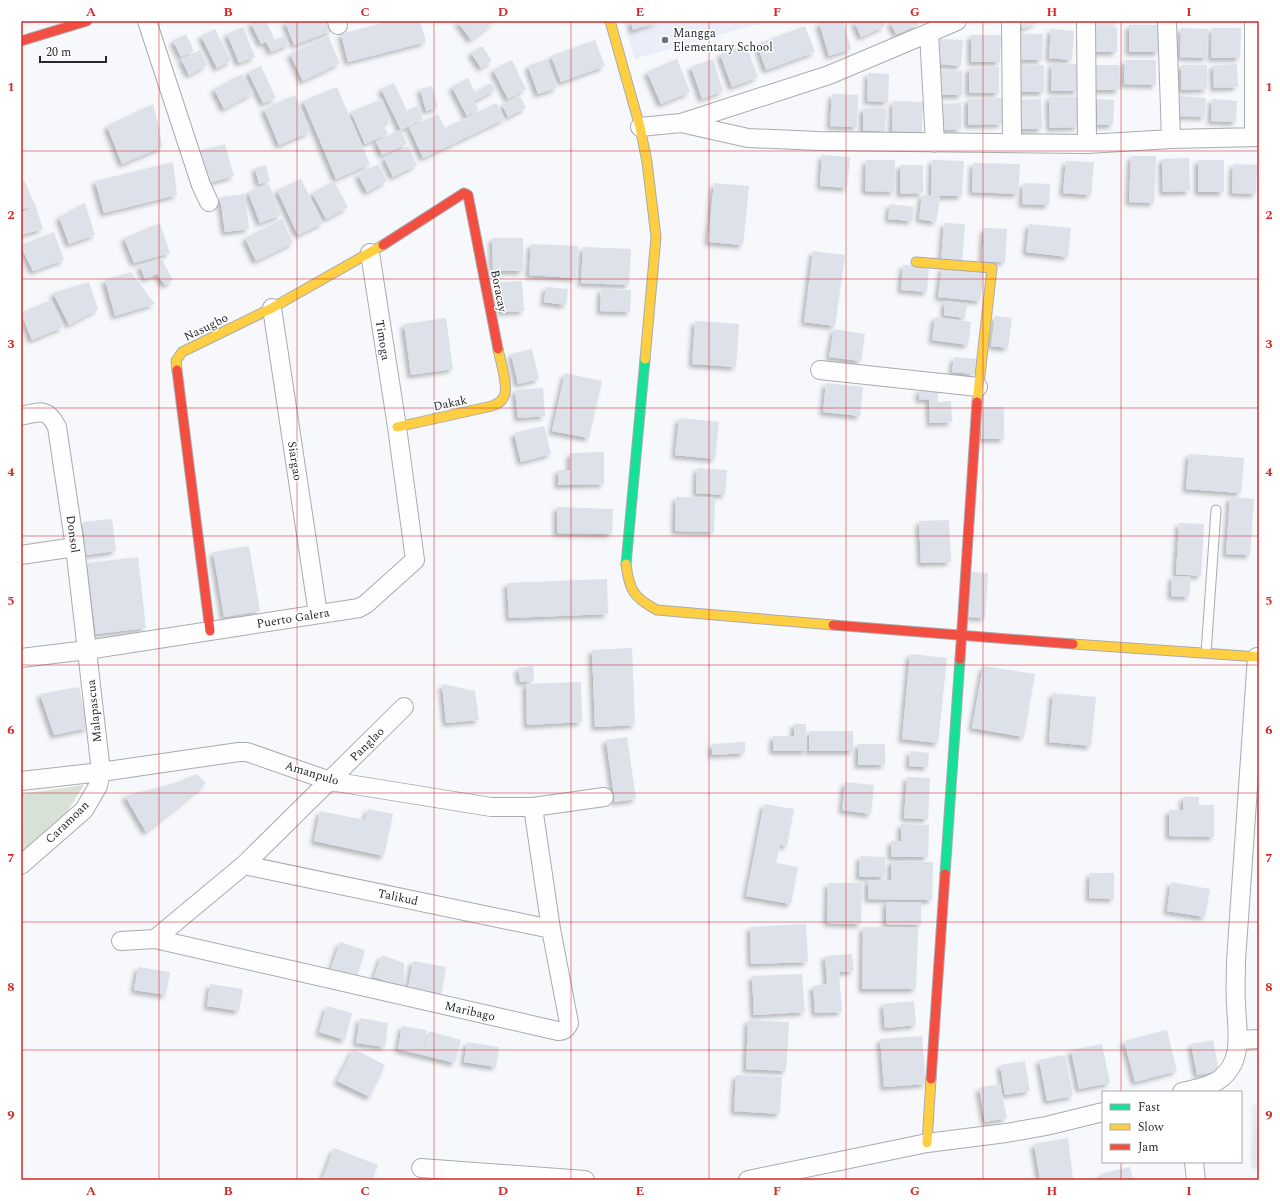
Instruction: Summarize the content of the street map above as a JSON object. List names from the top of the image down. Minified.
{"streets":{"street":["Boracay","Nasugbo","Timoga","Dakak","Siargao","Donsol","Puerto Galera","Malapascua","Panglao","Amanpulo","Caramoan","Talikud","Maribago"]},"crossings":[["Boracay","Nasugbo"],["Boracay","Dakak"],["Nasugbo","Timoga"],["Nasugbo","Siargao"],["Nasugbo","Puerto Galera"],["Timoga","Dakak"],["Timoga","Puerto Galera"],["Dakak","Puerto Galera"],["Siargao","Puerto Galera"],["Donsol","Puerto Galera"],["Donsol","Malapascua"],["Puerto Galera","Malapascua"],["Malapascua","Amanpulo"],["Malapascua","Caramoan"],["Panglao","Amanpulo"],["Amanpulo","Caramoan"],["Amanpulo","Maribago"],["Talikud","Maribago"]],"places":["Mangga Elementary School"],"legend":["Fast","Slow","Jam"],"scale_bar":"20 m","grid":{"columns":["A","B","C","D","E","F","G","H","I"],"rows":["1","2","3","4","5","6","7","8","9"]}}
